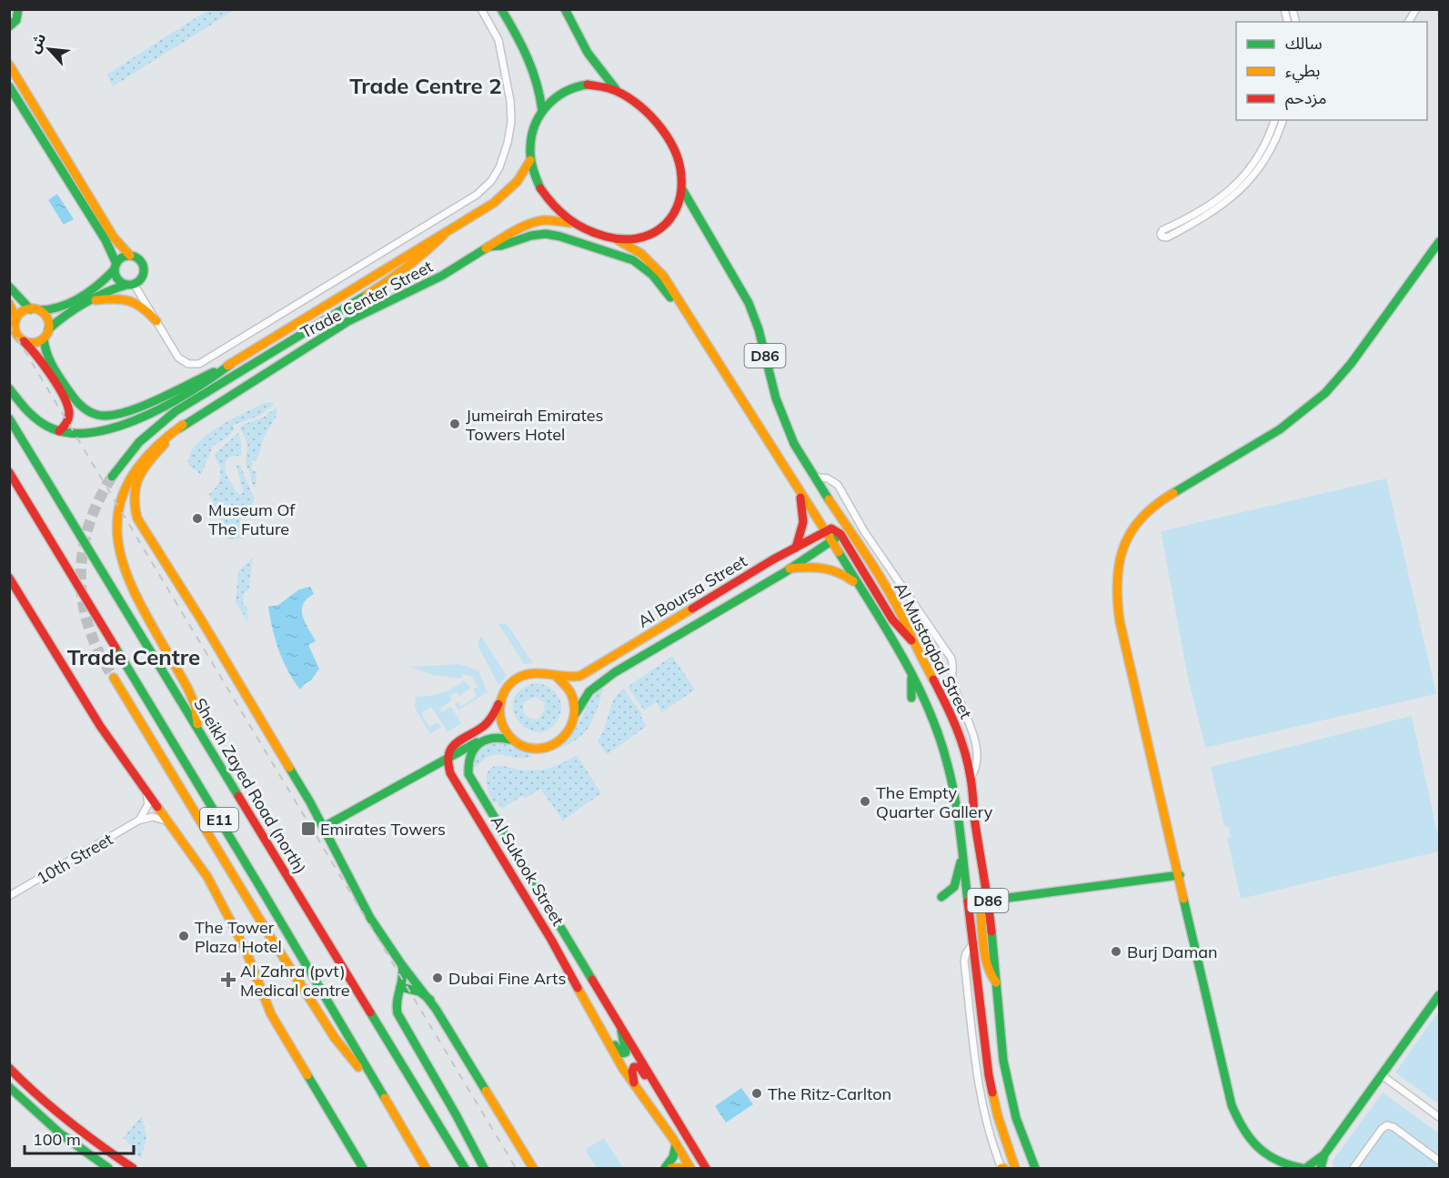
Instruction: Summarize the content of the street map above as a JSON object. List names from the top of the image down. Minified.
{"streets":{"main road":["Trade Center Street","D86","Al Boursa Street","Al Mustaqbal Street","Sheikh Zayed Road (north)","E11","Al Sukook Street"],"street":["10th Street"]},"crossings":[["Trade Center Street","Al Mustaqbal Street"],["Al Boursa Street","Al Mustaqbal Street"]],"districts":["Trade Centre 2","Trade Centre"],"places":{"other":["Jumeirah Emirates Towers Hotel","Museum Of The Future","The Empty Quarter Gallery","The Tower Plaza Hotel","Burj Daman","Dubai Fine Arts","The Ritz-Carlton"],"transit":["Emirates Towers"],"health":["Al Zahra (pvt) Medical centre"]},"legend":["سالك","بطيء","مزدحم"],"scale_bar":"100 m","north":"top left"}
